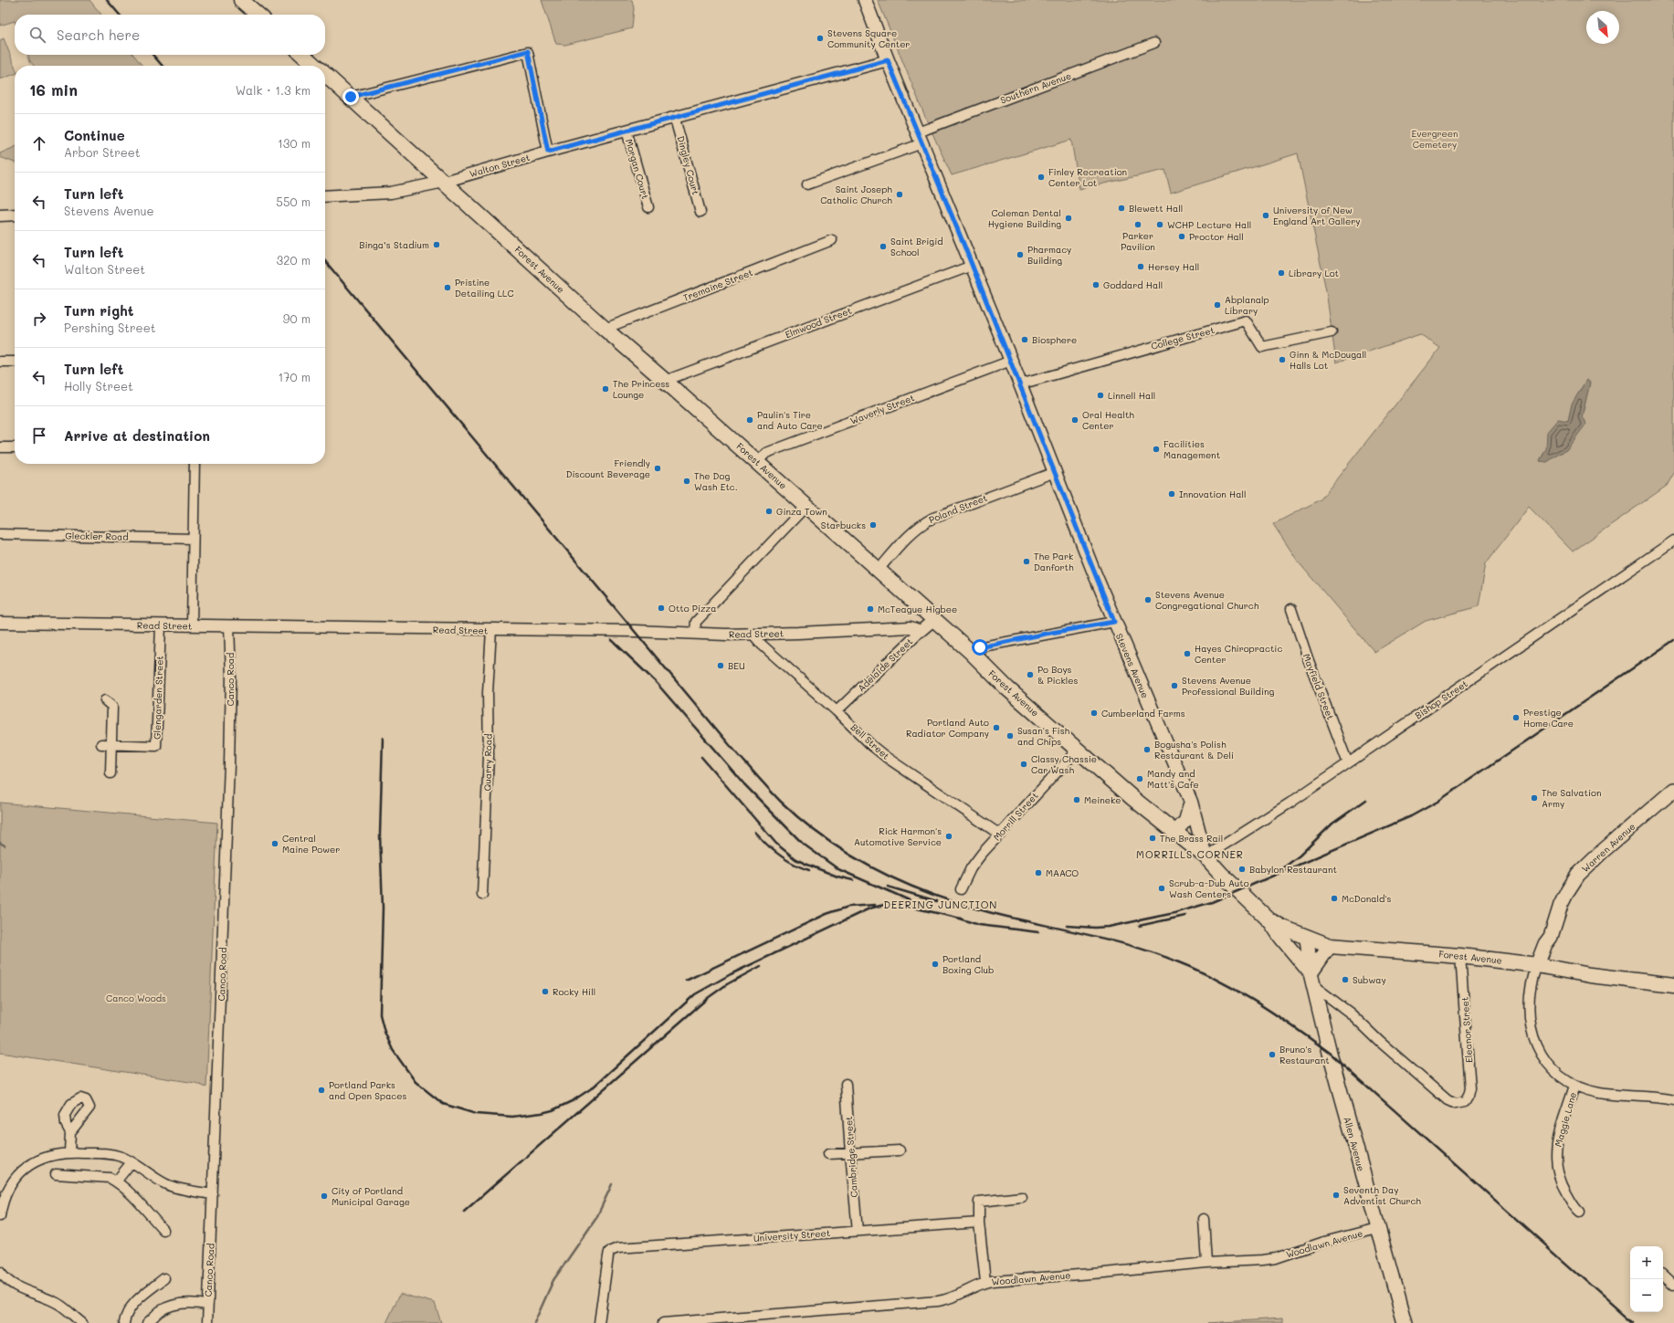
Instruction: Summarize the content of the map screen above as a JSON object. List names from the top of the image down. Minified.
{"streets":{"highway":["Forest Avenue"],"main road":["Stevens Avenue","Warren Avenue","Allen Avenue"],"street":["Southern Avenue","Walton Street","Dingley Court","Morgan Court","Tremaine Street","Elmwood Street","College Street","Waverly Street","Poland Street","Gleckler Road","Read Street","Adelaide Street","Canco Road","Mayfield Street","Glengarden Street","Bishop Street","Bell Street","Quarry Road","Morrill Street","Eleanor Street","Maggie Lane","Cambridge Street","University Street","Woodlawn Avenue"]},"crossings":[["Southern Avenue","Stevens Avenue"],["Walton Street","Dingley Court"],["Walton Street","Morgan Court"],["Walton Street","Forest Avenue"],["Walton Street","Stevens Avenue"],["Forest Avenue","Tremaine Street"],["Forest Avenue","Elmwood Street"],["Forest Avenue","Waverly Street"],["Forest Avenue","Poland Street"],["Forest Avenue","Adelaide Street"],["Forest Avenue","Stevens Avenue"],["Forest Avenue","Bishop Street"],["Forest Avenue","Morrill Street"],["Forest Avenue","Warren Avenue"],["Forest Avenue","Eleanor Street"],["Forest Avenue","Maggie Lane"],["Forest Avenue","Allen Avenue"],["Elmwood Street","Stevens Avenue"],["College Street","Stevens Avenue"],["Waverly Street","Stevens Avenue"],["Poland Street","Stevens Avenue"],["Read Street","Adelaide Street"],["Read Street","Canco Road"],["Read Street","Glengarden Street"],["Read Street","Bell Street"],["Read Street","Quarry Road"],["Adelaide Street","Bell Street"],["Stevens Avenue","Bishop Street"],["Mayfield Street","Bishop Street"],["Bell Street","Morrill Street"],["Warren Avenue","Maggie Lane"],["Eleanor Street","Allen Avenue"],["Allen Avenue","Woodlawn Avenue"],["Cambridge Street","University Street"]],"districts":["MORRILLS CORNER","DEERING JUNCTION"],"parks":["Evergreen Cemetery","Canco Woods"],"places":["Stevens Square Community Center","Finley Recreation Center Lot","Saint Joseph Catholic Church","Blewett Hall","University of New England Art Gallery","Coleman Dental Hygiene Building","Parker Pavilion","WCHP Lecture Hall","Proctor Hall","Binga’s Stadium","Saint Brigid School","Pharmacy Building","Hersey Hall","Library Lot","Goddard Hall","Pristine Detailing LLC","Abplanalp Library","Biosphere","Ginn & McDougall Halls Lot","The Princess Lounge","Linnell Hall","Paulin's Tire and Auto Care","Oral Health Center","Facilities Management","Friendly Discount Beverage","The Dog Wash Etc.","Innovation Hall","Ginza Town","Starbucks","The Park Danforth","Stevens Avenue Congregational Church","Otto Pizza","McTeague Higbee","Hayes Chiropractic Center","BEU","Po Boys & Pickles","Stevens Avenue Professional Building","Cumberland Farms","Prestige Home Care","Portland Auto Radiator Company","Susan's Fish and Chips","Bogusha's Polish Restaurant & Deli","Classy Chassie Car Wash","Mandy and Matt's Cafe","The Salvation Army","Meineke","Rick Harmon's Automotive Service","The Brass Rail","Central Maine Power","Babylon Restaurant","MAACO","Scrub-a-Dub Auto Wash Centers","McDonald's","Portland Boxing Club","Subway","Rocky Hill","Bruno's Restaurant","Portland Parks and Open Spaces","Seventh Day Adventist Church","City of Portland Municipal Garage"],"north":"bottom right","page":{"search":"Search here","heading":["16 min","Walk · 1.3 km"],"list":[["Continue","Arbor Street","130 m"],["Turn left","Stevens Avenue","550 m"],["Turn left","Walton Street","320 m"],["Turn right","Pershing Street","90 m"],["Turn left","Holly Street","170 m"],"Arrive at destination"],"map_buttons":["+","−"]}}
